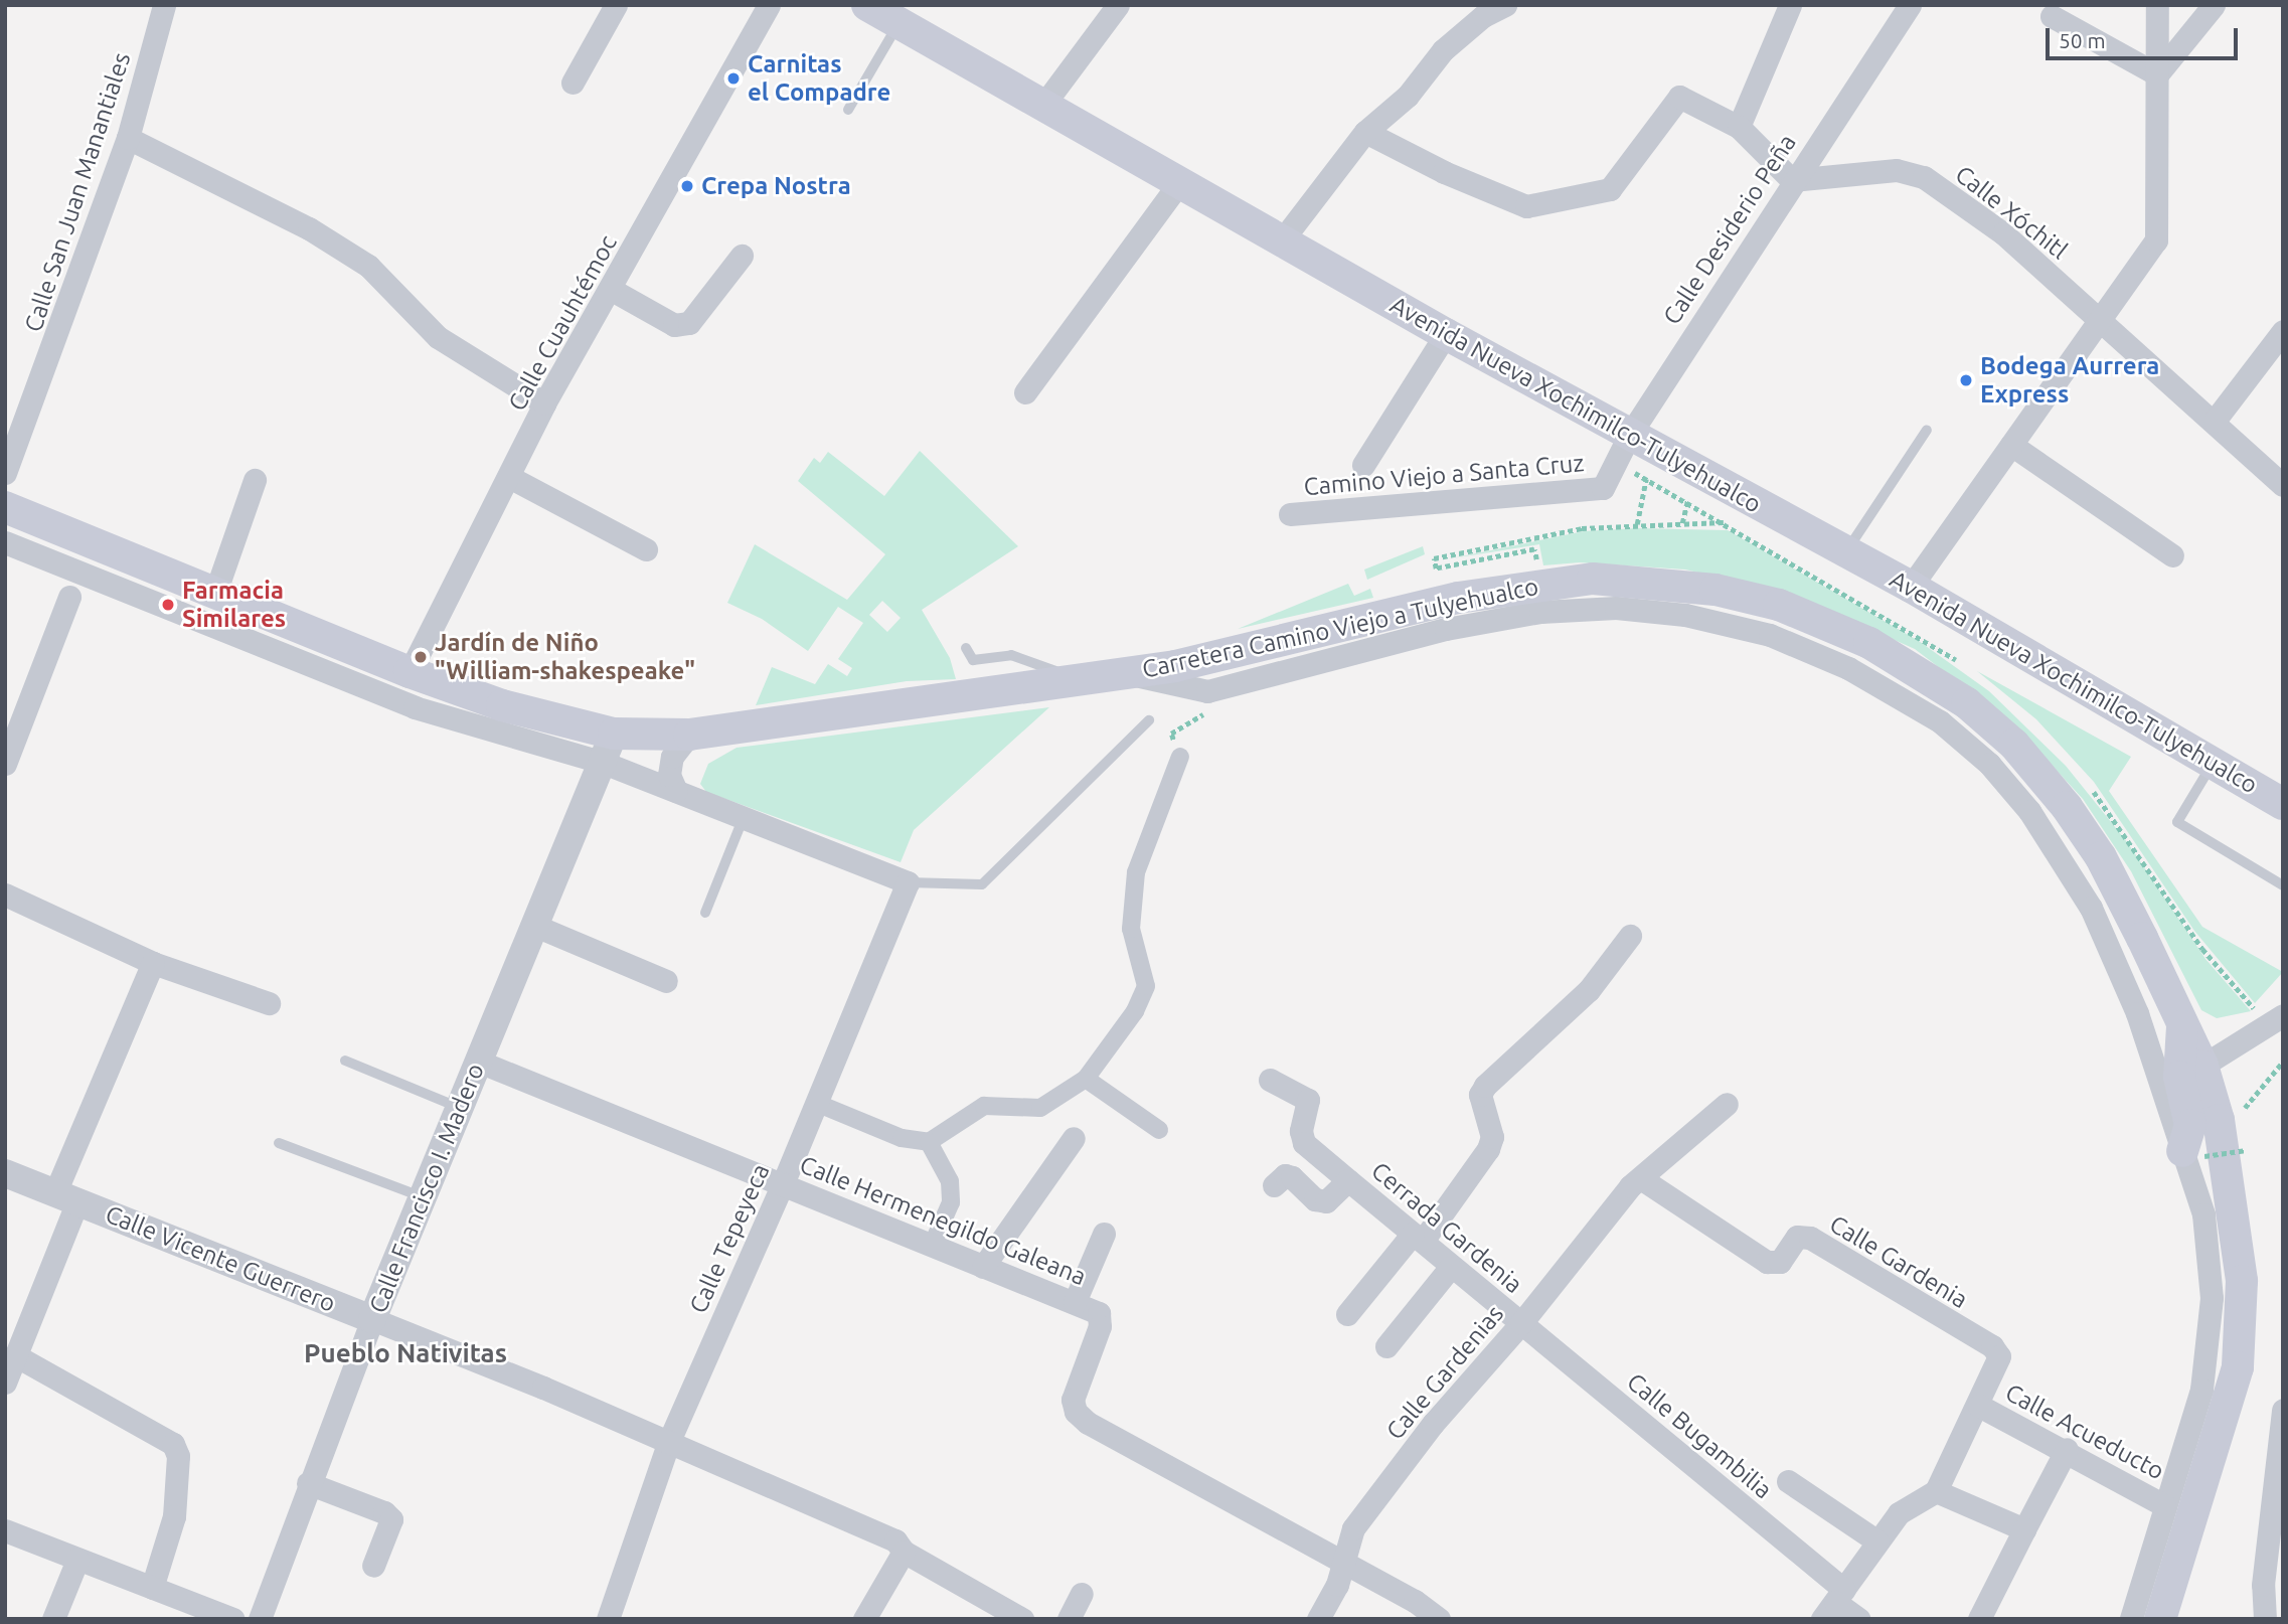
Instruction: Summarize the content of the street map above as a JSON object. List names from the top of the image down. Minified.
{"streets":{"main road":["Avenida Nueva Xochimilco-Tulyehualco","Carretera Camino Viejo a Tulyehualco"],"street":["Calle San Juan Manantiales","Calle Xóchitl","Calle Desiderio Peña","Calle Cuauhtémoc","Camino Viejo a Santa Cruz","Calle Francisco I. Madero","Calle Hermenegildo Galeana","Cerrada Gardenia","Calle Tepeyeca","Calle Vicente Guerrero","Calle Gardenia","Calle Gardenias","Calle Acueducto","Calle Bugambilia"]},"crossings":[["Calle Xóchitl","Calle Desiderio Peña"],["Calle Desiderio Peña","Avenida Nueva Xochimilco-Tulyehualco"],["Calle Desiderio Peña","Camino Viejo a Santa Cruz"],["Calle Cuauhtémoc","Carretera Camino Viejo a Tulyehualco"],["Carretera Camino Viejo a Tulyehualco","Calle Francisco I. Madero"],["Calle Francisco I. Madero","Calle Hermenegildo Galeana"],["Calle Francisco I. Madero","Calle Vicente Guerrero"],["Calle Hermenegildo Galeana","Calle Tepeyeca"],["Calle Hermenegildo Galeana","Calle Gardenias"],["Cerrada Gardenia","Calle Gardenias"],["Cerrada Gardenia","Calle Bugambilia"],["Calle Tepeyeca","Calle Vicente Guerrero"],["Calle Gardenia","Calle Gardenias"],["Calle Gardenia","Calle Acueducto"],["Calle Gardenias","Calle Bugambilia"]],"districts":["Pueblo Nativitas"],"places":["Carnitas el Compadre","Crepa Nostra","Bodega Aurrera Express","Farmacia Similares","Jardín de Niño \"William-shakespeake\""],"scale_bar":"50 m"}
